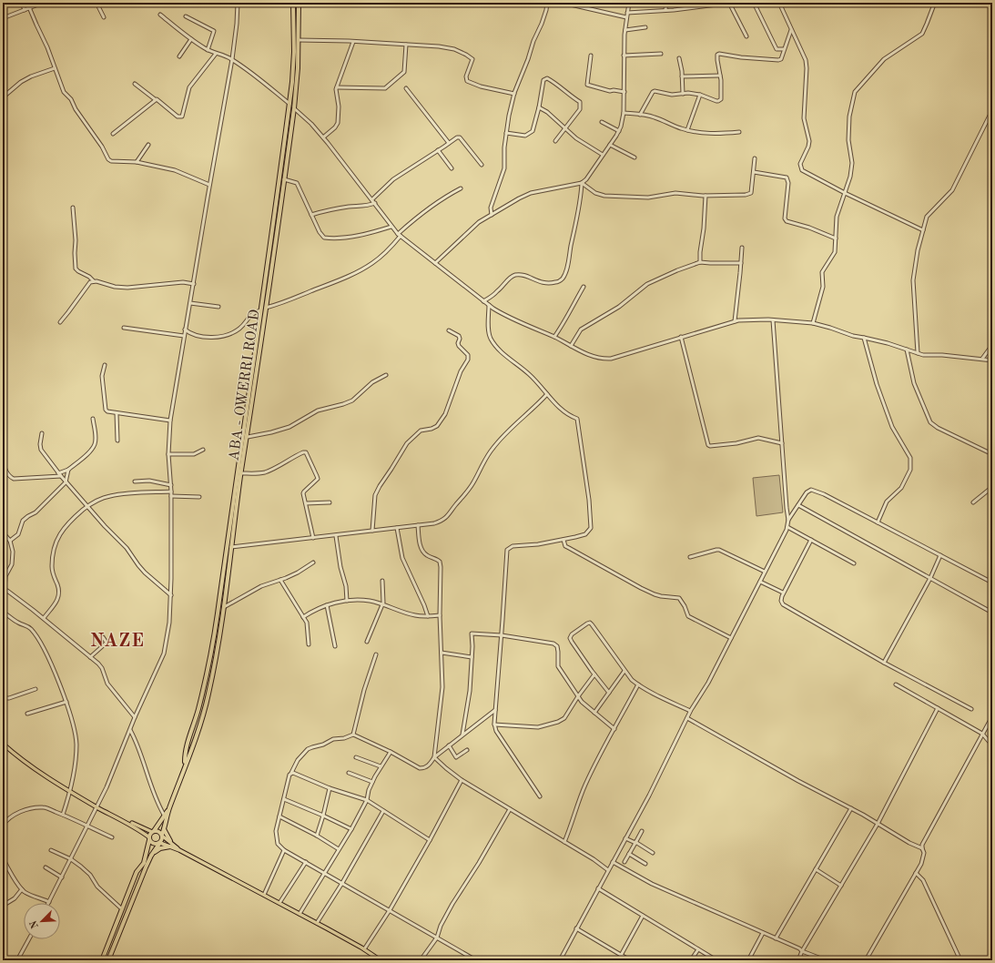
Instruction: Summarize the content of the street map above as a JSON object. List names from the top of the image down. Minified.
{"streets":{"highway":["ABA - OWERRI ROAD"]},"districts":["NAZE"],"north":"bottom left"}
